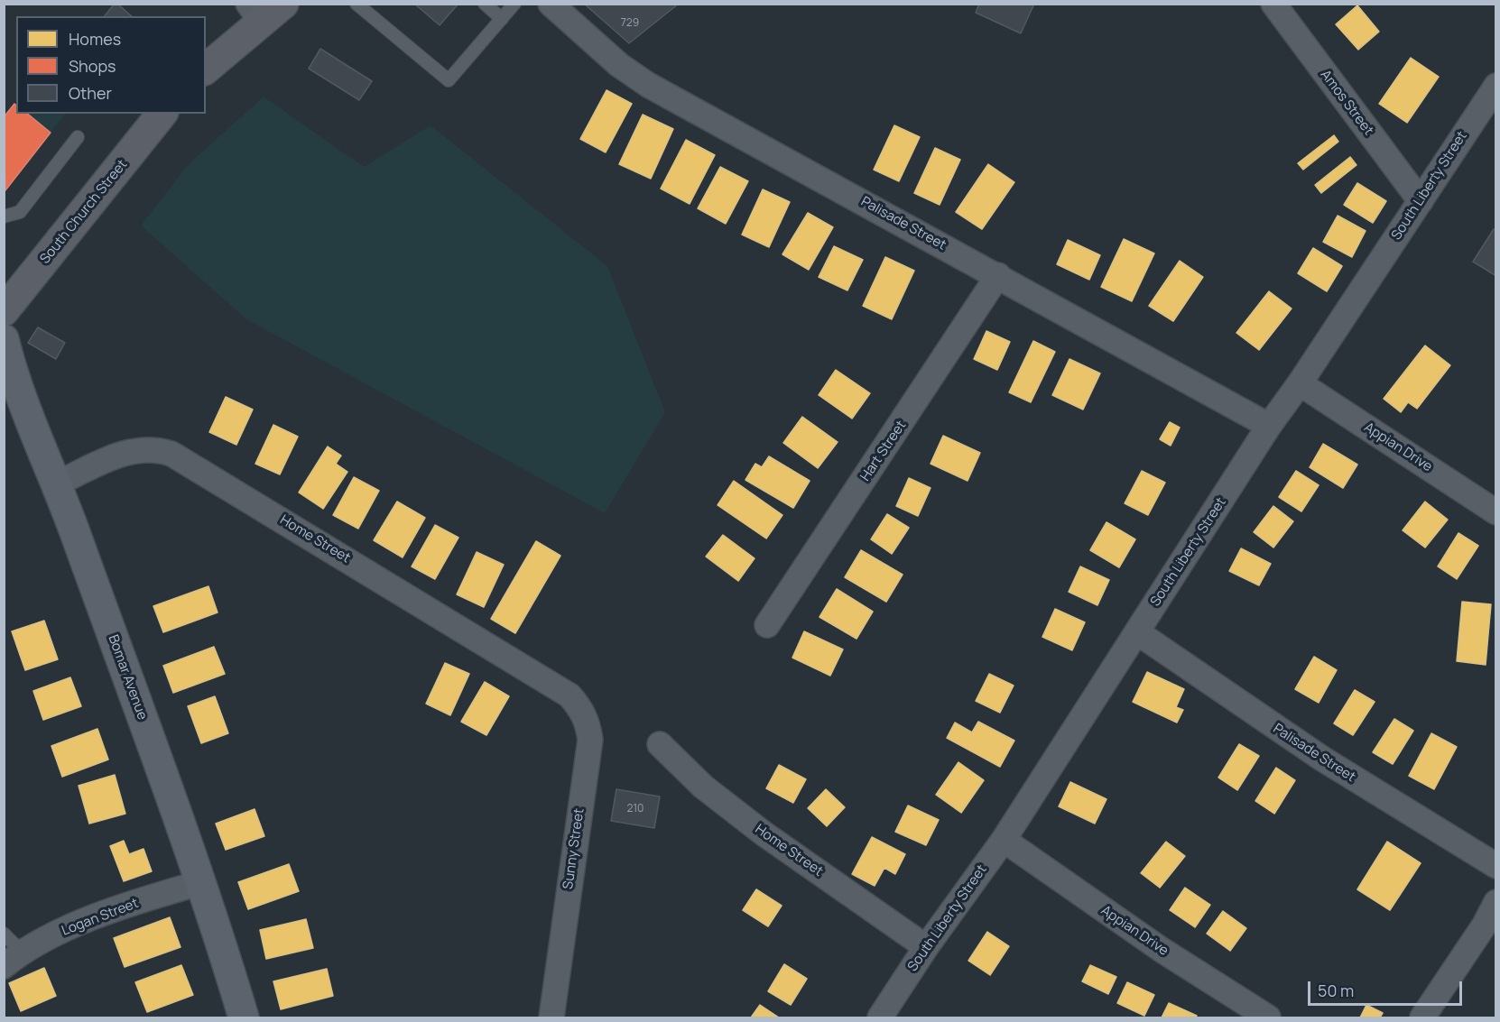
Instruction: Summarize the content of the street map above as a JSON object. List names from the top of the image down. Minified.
{"streets":{"main road":["South Church Street"],"street":["Amos Street","South Liberty Street","Palisade Street","Appian Drive","Hart Street","Home Street","Bomar Avenue","Sunny Street","Logan Street"]},"crossings":[["Amos Street","South Liberty Street"],["South Liberty Street","Palisade Street"],["South Liberty Street","Appian Drive"],["South Liberty Street","Home Street"],["Palisade Street","Hart Street"],["Home Street","Bomar Avenue"],["Home Street","Sunny Street"],["Bomar Avenue","Logan Street"]],"house_numbers":["729","210"],"legend":["Homes","Shops","Other"],"scale_bar":"50 m"}
